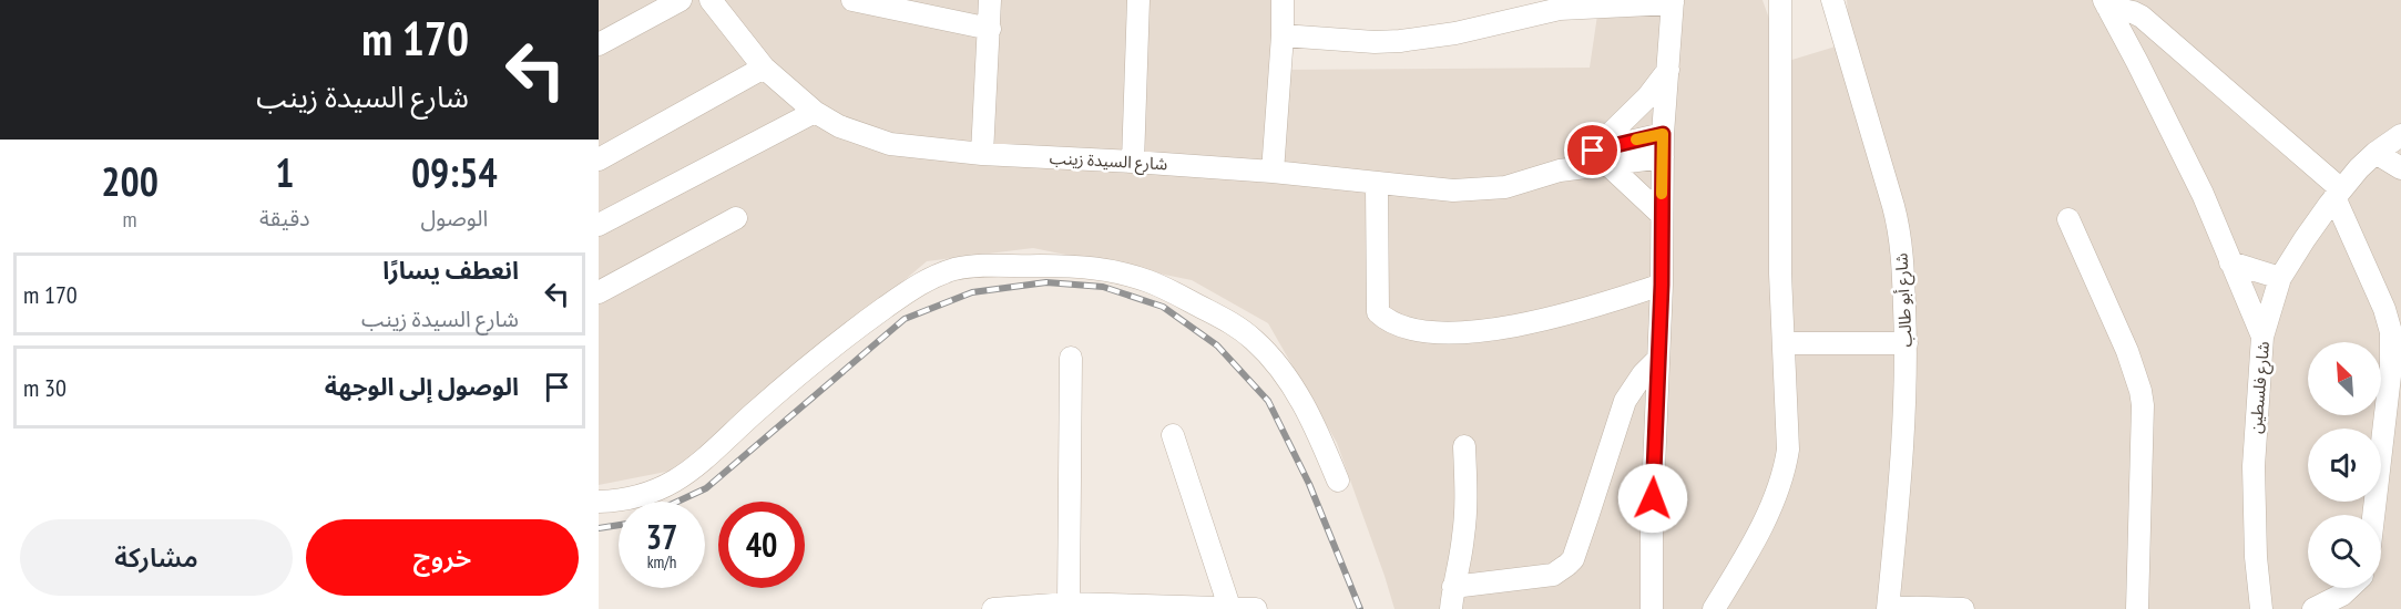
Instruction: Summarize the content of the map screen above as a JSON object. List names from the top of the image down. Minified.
{"streets":{"street":["شارع السيدة زينب","شارع أبو طالب","شارع فلسطين"]},"north":"top left","page":{"turn":["170 m","شارع السيدة زينب"],"eta":["09:54","الوصول","1","دقيقة","200","m"],"list":[{"name":"انعطف يسارًا","note":"شارع السيدة زينب","value":"170 m"},{"name":"الوصول إلى الوجهة","value":"30 m"}],"speed":"37 km/h","limit":"40","buttons":["خروج","مشاركة"]}}
